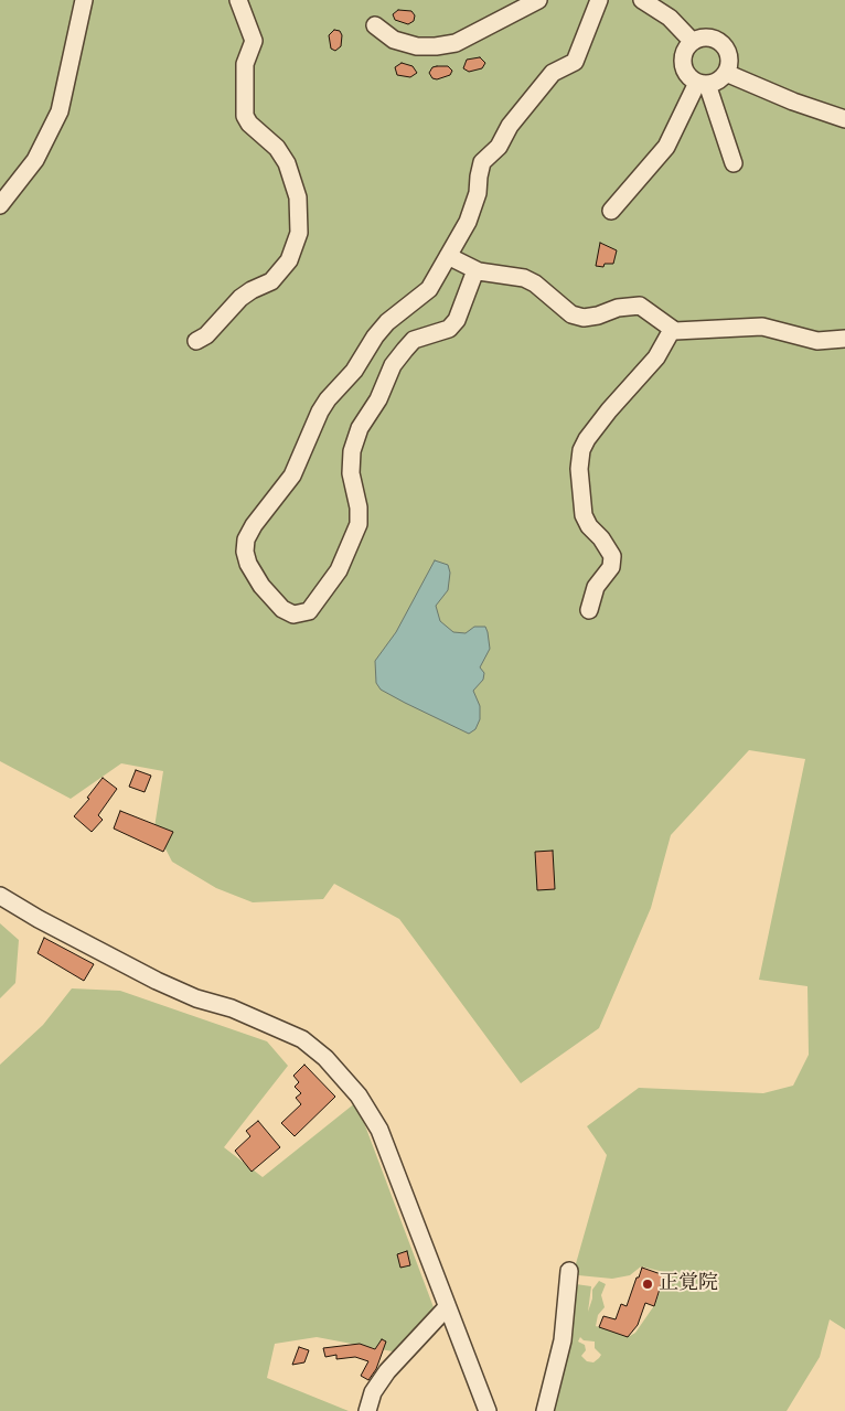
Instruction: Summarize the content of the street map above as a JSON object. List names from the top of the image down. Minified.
{"places":["正覚院"]}
